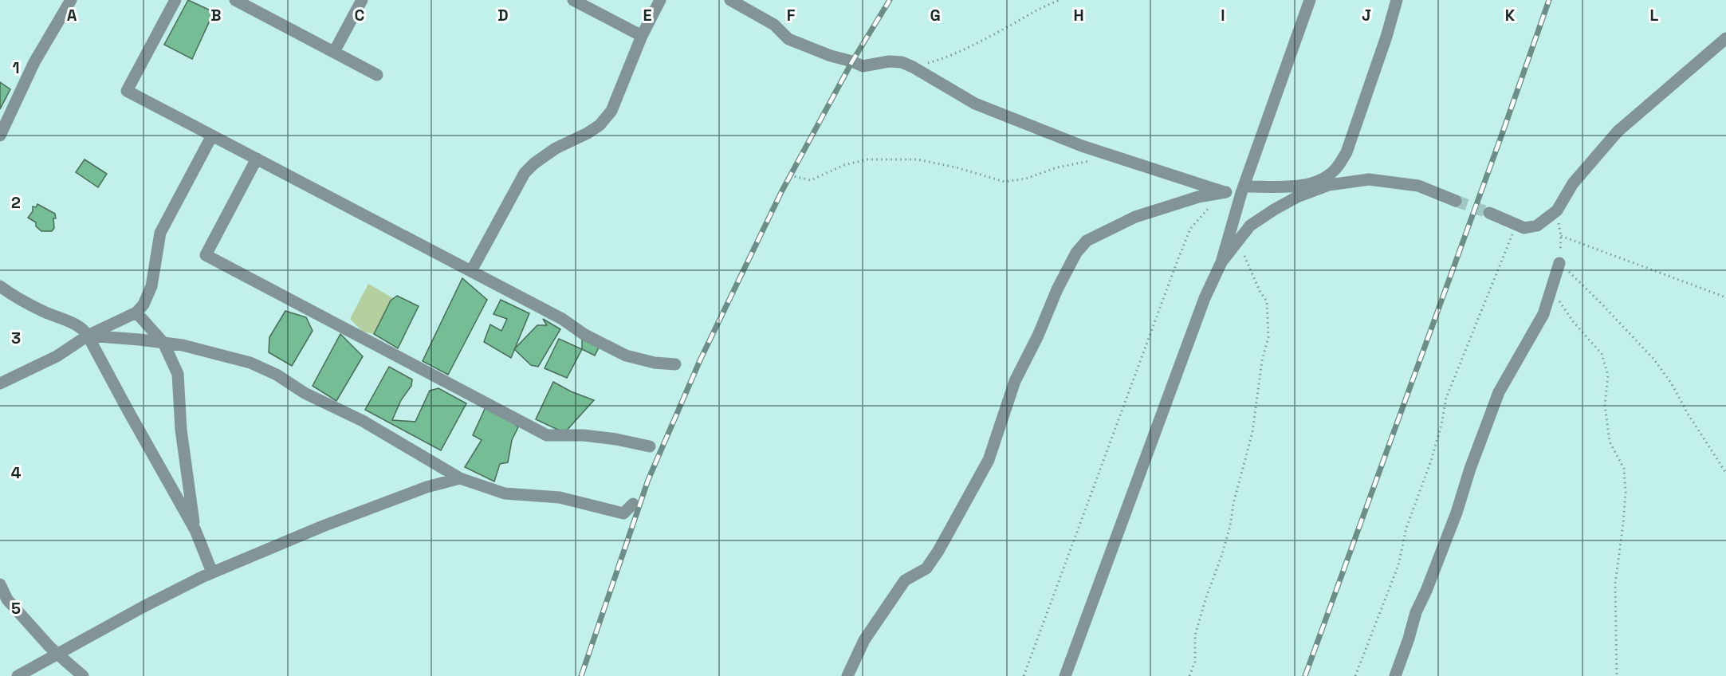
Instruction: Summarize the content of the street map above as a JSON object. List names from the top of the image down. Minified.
{"grid":{"columns":["A","B","C","D","E","F","G","H","I","J","K","L"],"rows":["1","2","3","4","5"]}}
